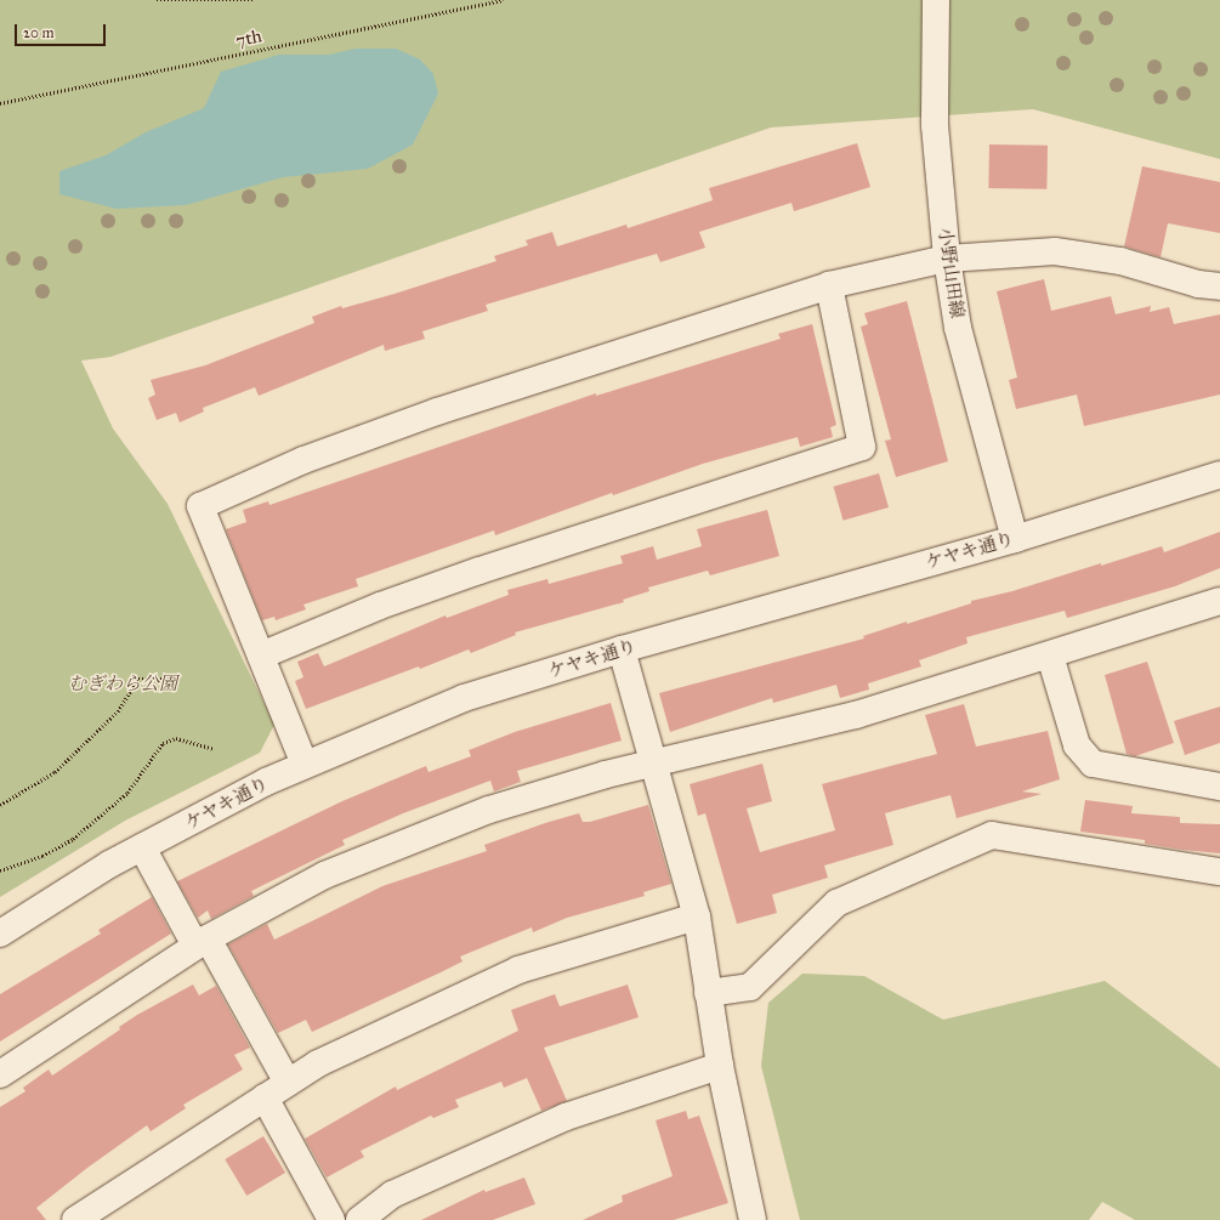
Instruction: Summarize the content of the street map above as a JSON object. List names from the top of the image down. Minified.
{"streets":{"street":["小野山田線","ケヤキ通り"],"path":["7th"]},"crossings":[["小野山田線","ケヤキ通り"]],"parks":["むぎわら公園"],"scale_bar":"20 m"}
